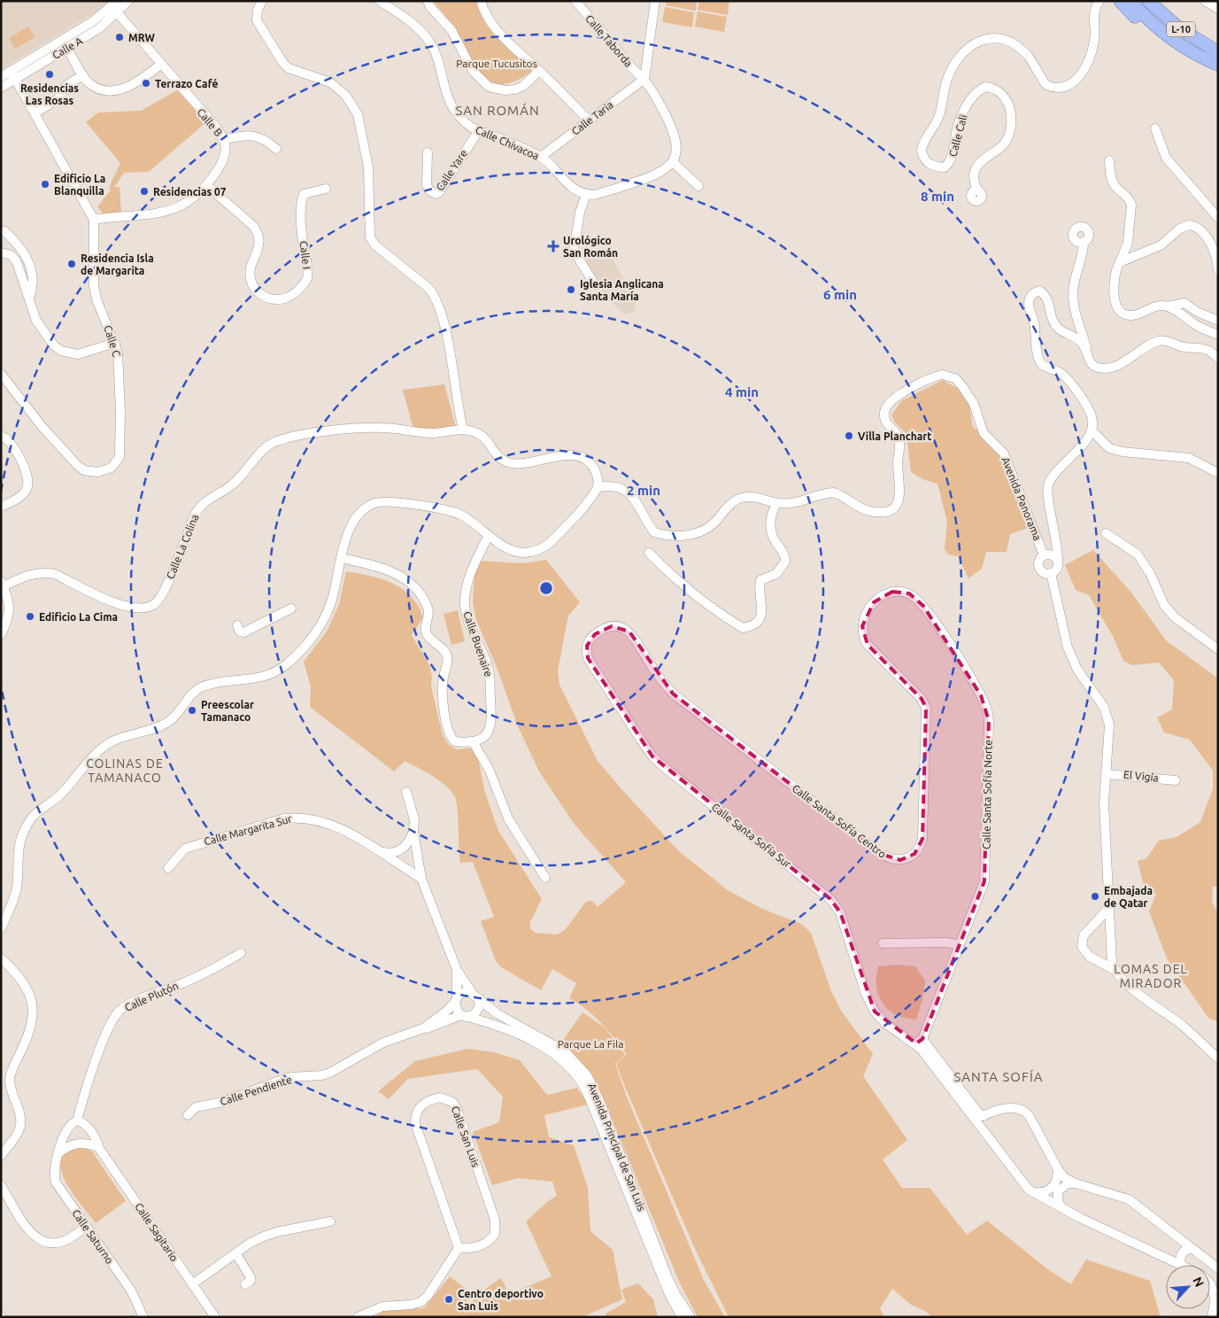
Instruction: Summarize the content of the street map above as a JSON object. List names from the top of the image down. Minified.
{"streets":{"highway":["L-10"],"street":["Calle Taborda","Calle A","Calle Taria","Calle B","Calle Cali","Calle Chivacoa","Calle Yare","Calle I","Calle C","Avenida Panorama","Calle La Colina","Calle Buenaire","El Vigía","Calle Santa Sofía Norte","Calle Santa Sofía Centro","Calle Margarita Sur","Calle Santa Sofía Sur","Calle Plutón","Calle Pendiente","Calle San Luis","Avenida Principal de San Luis","Calle Sagitario","Calle Saturno"]},"crossings":[["Calle Taborda","Calle Taria"],["Calle A","Calle B"],["Calle A","Calle C"],["Calle Taria","Calle Chivacoa"],["Calle B","Calle I"],["Calle B","Calle C"],["Calle Chivacoa","Calle Yare"],["Calle Santa Sofía Norte","Calle Santa Sofía Centro"],["Calle Santa Sofía Norte","Calle Santa Sofía Sur"],["Calle Santa Sofía Centro","Calle Santa Sofía Sur"],["Calle Plutón","Calle Saturno"],["Calle Pendiente","Avenida Principal de San Luis"]],"districts":["SAN ROMÁN","COLINAS DE TAMANACO","LOMAS DEL MIRADOR","SANTA SOFÍA"],"parks":["Parque Tucusitos","Parque La Fila"],"places":{"other":["MRW","Residencias Las Rosas","Terrazo Café","Edificio La Blanquilla","Residencias 07","Residencia Isla de Margarita","Iglesia Anglicana Santa María","Villa Planchart","Edificio La Cima","Preescolar Tamanaco","Embajada de Qatar","Centro deportivo San Luis"],"health":["Urológico San Román"]},"north":"top right","rings":["8 min","6 min","4 min","2 min"]}
